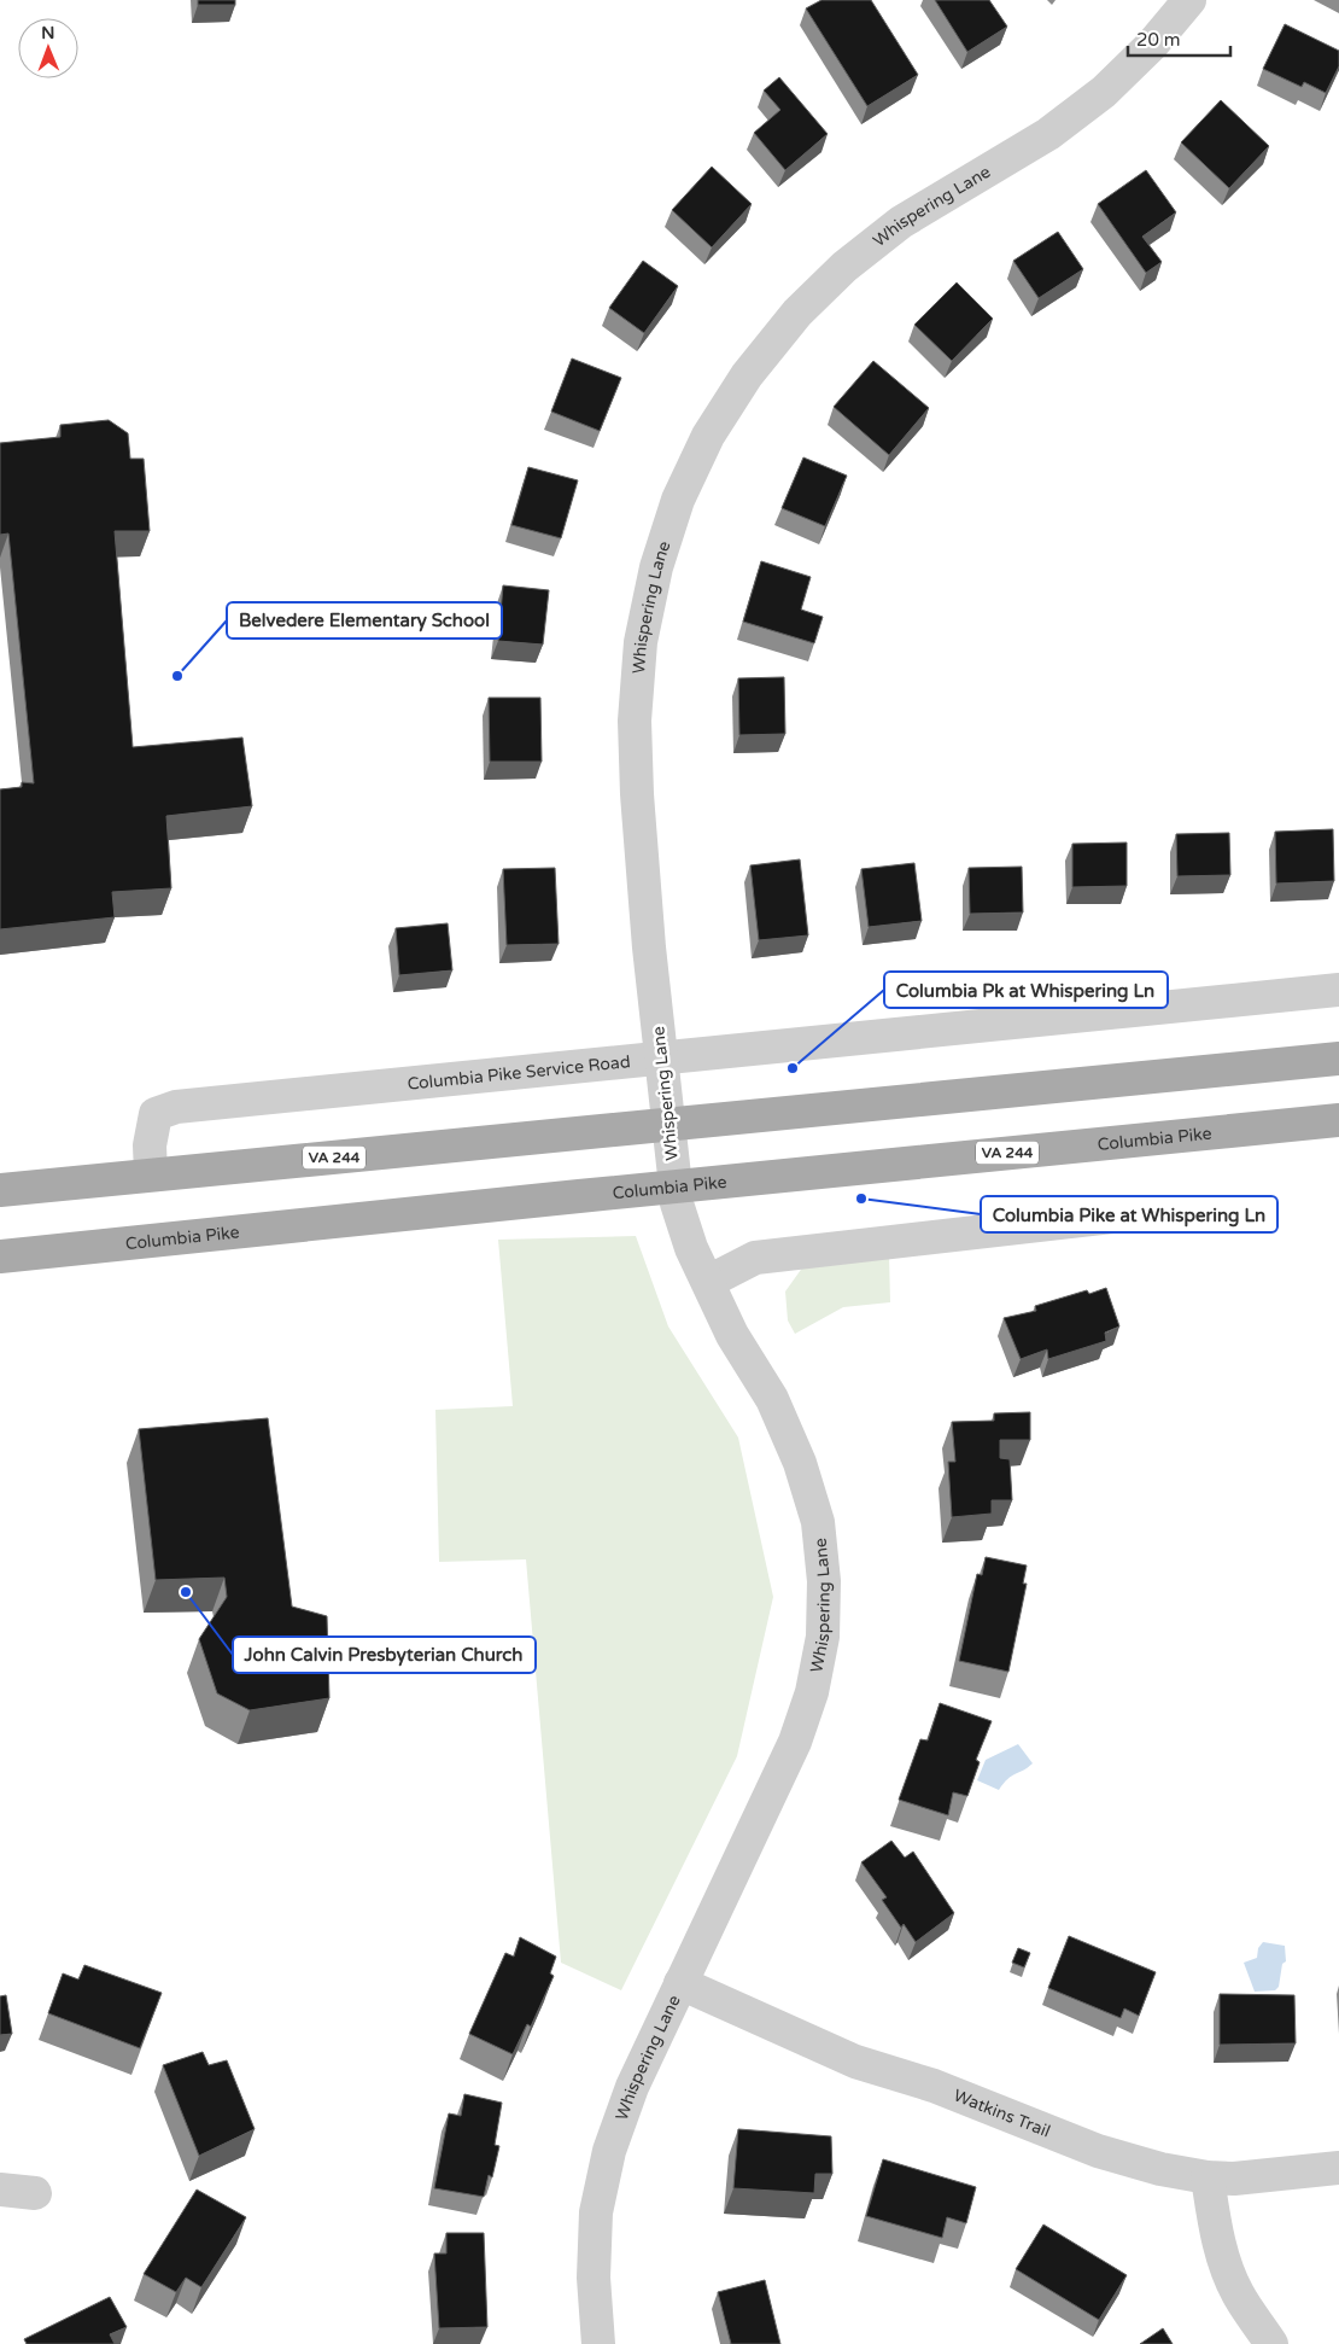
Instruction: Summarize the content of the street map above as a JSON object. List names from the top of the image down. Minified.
{"streets":{"main road":["Columbia Pike","VA 244"],"street":["Whispering Lane","Columbia Pike Service Road","Watkins Trail"]},"crossings":[["Whispering Lane","Columbia Pike Service Road"],["Whispering Lane","Columbia Pike"],["Whispering Lane","VA 244"],["Whispering Lane","Watkins Trail"],["Columbia Pike Service Road","VA 244"]],"places":["Belvedere Elementary School","Columbia Pk at Whispering Ln","Columbia Pike at Whispering Ln","John Calvin Presbyterian Church"],"scale_bar":"20 m","north":"top"}
